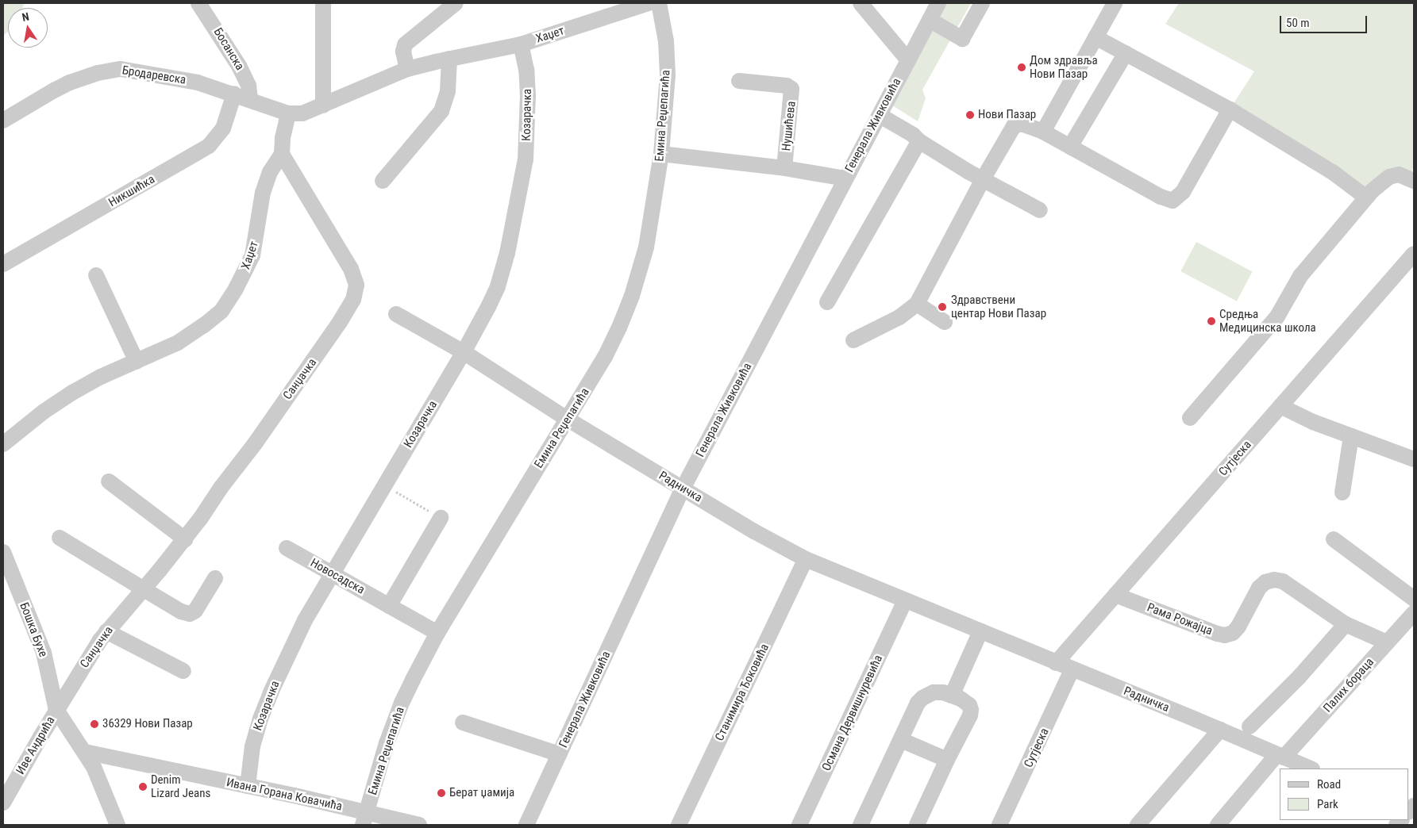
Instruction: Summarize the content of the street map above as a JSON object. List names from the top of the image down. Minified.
{"streets":{"street":["Хаџет","Босанска","Бродаревска","Козарачка","Емина Реџепагића","Генерала Живковића","Нушићева","Никшићка","Санџачка","Сутјеска","Радничка","Новосадска","Рама Рожајца","Бошка Бухе","Палих бораца","Станимира Ђоковића","Османа Дервишнуревића","Иве Андрића","Ивана Горана Ковачића"]},"crossings":[["Хаџет","Бродаревска"],["Хаџет","Козарачка"],["Хаџет","Санџачка"],["Босанска","Бродаревска"],["Бродаревска","Никшићка"],["Козарачка","Радничка"],["Козарачка","Новосадска"],["Козарачка","Ивана Горана Ковачића"],["Емина Реџепагића","Нушићева"],["Емина Реџепагића","Радничка"],["Емина Реџепагића","Новосадска"],["Емина Реџепагића","Ивана Горана Ковачића"],["Генерала Живковића","Нушићева"],["Генерала Живковића","Радничка"],["Санџачка","Бошка Бухе"],["Санџачка","Иве Андрића"],["Сутјеска","Радничка"],["Сутјеска","Рама Рожајца"],["Радничка","Палих бораца"],["Радничка","Станимира Ђоковића"],["Радничка","Османа Дервишнуревића"],["Рама Рожајца","Палих бораца"],["Бошка Бухе","Иве Андрића"]],"places":["Дом здравља Нови Пазар","Нови Пазар","Здравствени центар Нови Пазар","Средња Медицинска школа","36329 Нови Пазар","Denim Lizard Jeans","Берат џамија"],"legend":["Road","Park"],"scale_bar":"50 m","north":"top"}
